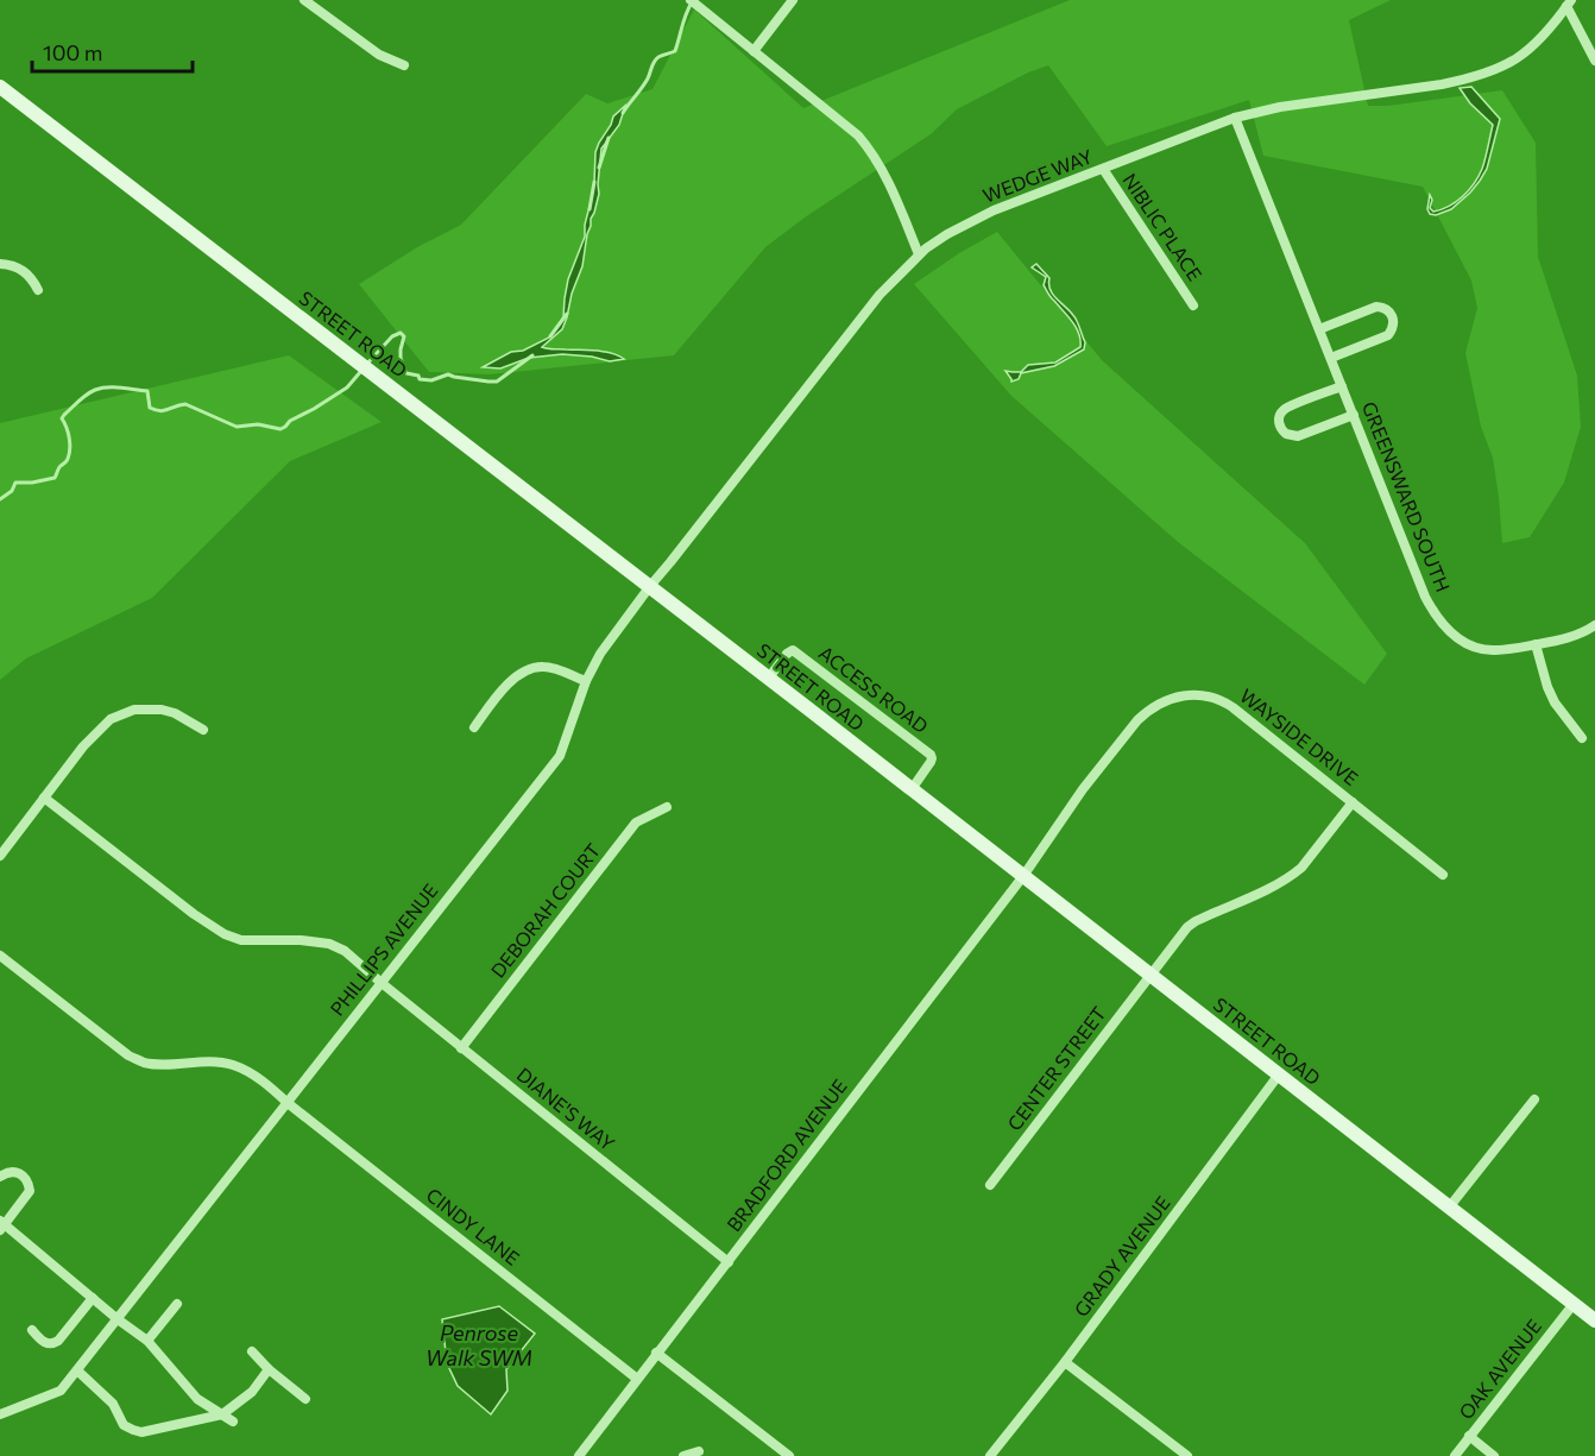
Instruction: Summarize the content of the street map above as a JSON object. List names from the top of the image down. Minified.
{"streets":{"main road":["STREET ROAD"],"street":["WEDGE WAY","NIBLIC PLACE","GREENSWARD SOUTH","ACCESS ROAD","WAYSIDE DRIVE","DEBORAH COURT","PHILLIPS AVENUE","CENTER STREET","DIANE'S WAY","BRADFORD AVENUE","CINDY LANE","GRADY AVENUE","OAK AVENUE"]},"crossings":[["WEDGE WAY","NIBLIC PLACE"],["WEDGE WAY","STREET ROAD"],["WEDGE WAY","PHILLIPS AVENUE"],["STREET ROAD","ACCESS ROAD"],["STREET ROAD","WAYSIDE DRIVE"],["STREET ROAD","PHILLIPS AVENUE"],["STREET ROAD","CENTER STREET"],["STREET ROAD","BRADFORD AVENUE"],["STREET ROAD","GRADY AVENUE"],["STREET ROAD","OAK AVENUE"],["WAYSIDE DRIVE","CENTER STREET"],["WAYSIDE DRIVE","BRADFORD AVENUE"],["DEBORAH COURT","DIANE'S WAY"],["PHILLIPS AVENUE","DIANE'S WAY"],["PHILLIPS AVENUE","CINDY LANE"],["DIANE'S WAY","BRADFORD AVENUE"],["BRADFORD AVENUE","CINDY LANE"]],"water":["Penrose Walk SWM"],"scale_bar":"100 m"}
